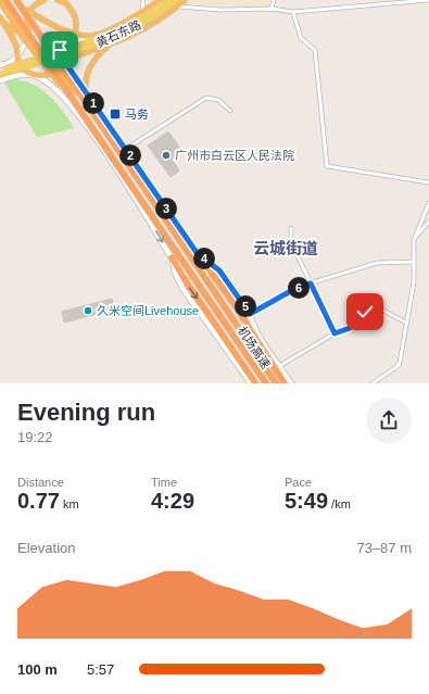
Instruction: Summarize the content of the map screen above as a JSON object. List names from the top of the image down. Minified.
{"streets":{"highway":["机场高速"],"main road":["黄石东路"]},"districts":["云城街道"],"places":{"transit":["马务"],"other":["广州市白云区人民法院","久米空间Livehouse"]},"page":{"pins":["1","2","3","4","6","5"],"heading":["Evening run","19:22"],"stats":[["Distance","0.77 km"],["Time","4:29"],["Pace","5:49 /km"]],"chart":["Elevation","73–87 m"],"list":[{"name":"100 m","note":"5:57"}]}}
